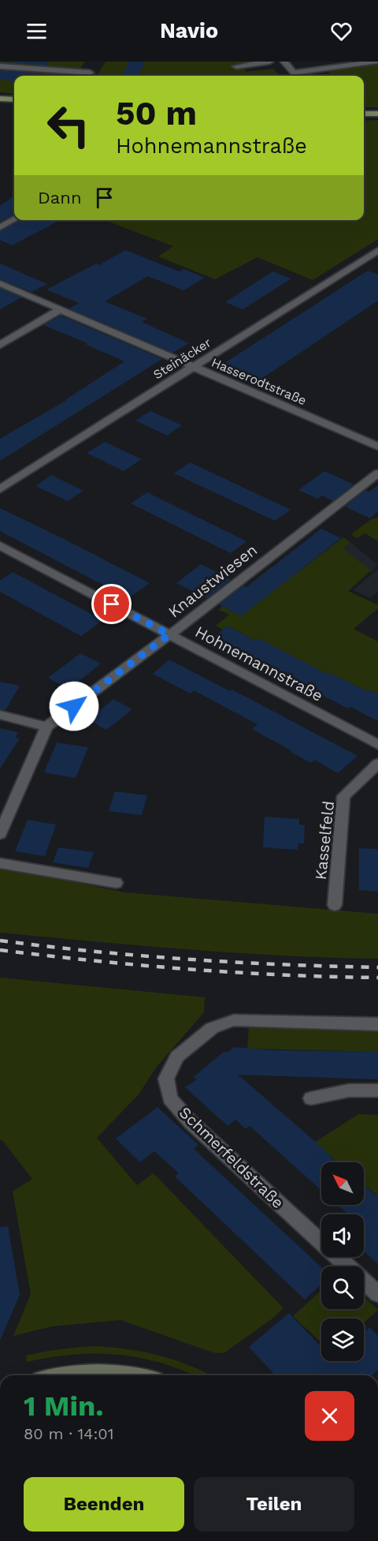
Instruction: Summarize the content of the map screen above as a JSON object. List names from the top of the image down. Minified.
{"streets":{"street":["Steinäcker","Hasserodtstraße","Knaustwiesen","Hohnemannstraße","Kasselfeld","Schmerfeldstraße"]},"crossings":[["Steinäcker","Hasserodtstraße"],["Knaustwiesen","Hohnemannstraße"]],"north":"top left","page":{"header":"Navio","turn":["50 m","Hohnemannstraße"],"then":"Dann","heading":["1 Min.","80 m · 14:01"],"buttons":["Beenden","Teilen"]}}
